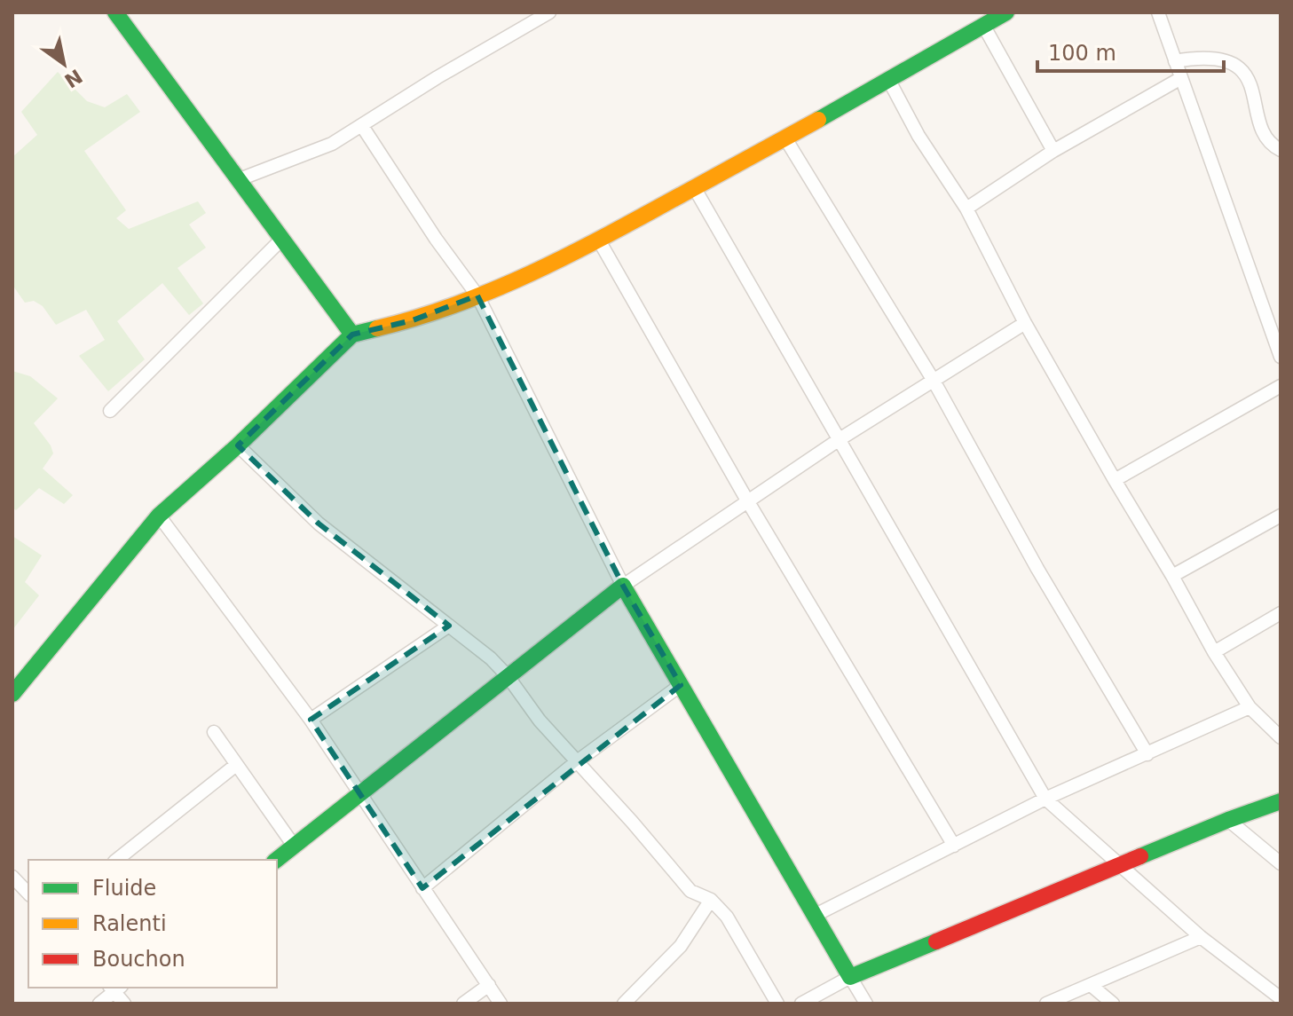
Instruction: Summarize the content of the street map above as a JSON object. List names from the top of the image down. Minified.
{"legend":["Fluide","Ralenti","Bouchon"],"scale_bar":"100 m","north":"bottom right"}
